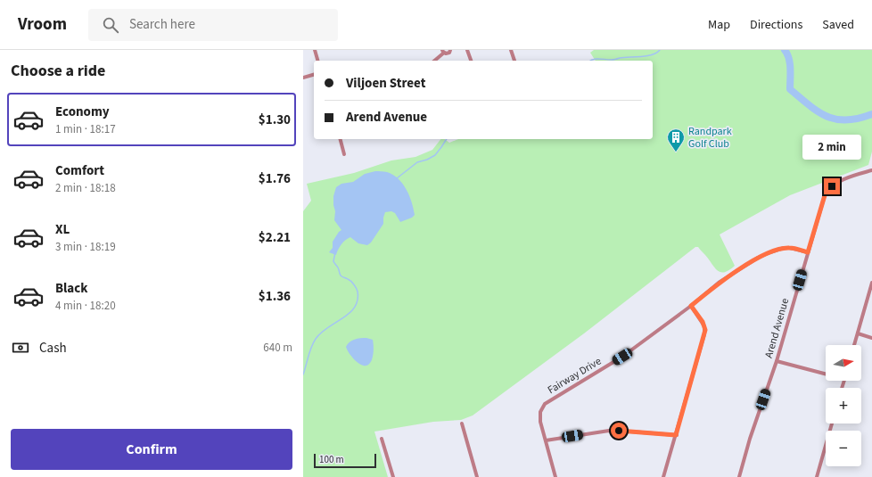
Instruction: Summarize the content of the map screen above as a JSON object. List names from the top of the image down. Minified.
{"streets":{"street":["Arend Avenue","Fairway Drive"]},"crossings":[["Arend Avenue","Fairway Drive"]],"places":{"building":["Randpark Golf Club"]},"scale_bar":"100 m","north":"right","page":{"header":"Vroom","search":"Search here","nav":["Map","Directions","Saved"],"heading":"Choose a ride","banner":["Viljoen Street","Arend Avenue"],"list":[{"name":"Economy","note":"1 min · 18:17","value":"$1.30"},{"name":"Comfort","note":"2 min · 18:18","value":"$1.76"},{"name":"XL","note":"3 min · 18:19","value":"$2.21"},{"name":"Black","note":"4 min · 18:20","value":"$1.36"}],"bubble":"2 min","pay":["Cash","640 m"],"map_buttons":["+","−"],"buttons":"Confirm","scale":"100 m"}}
